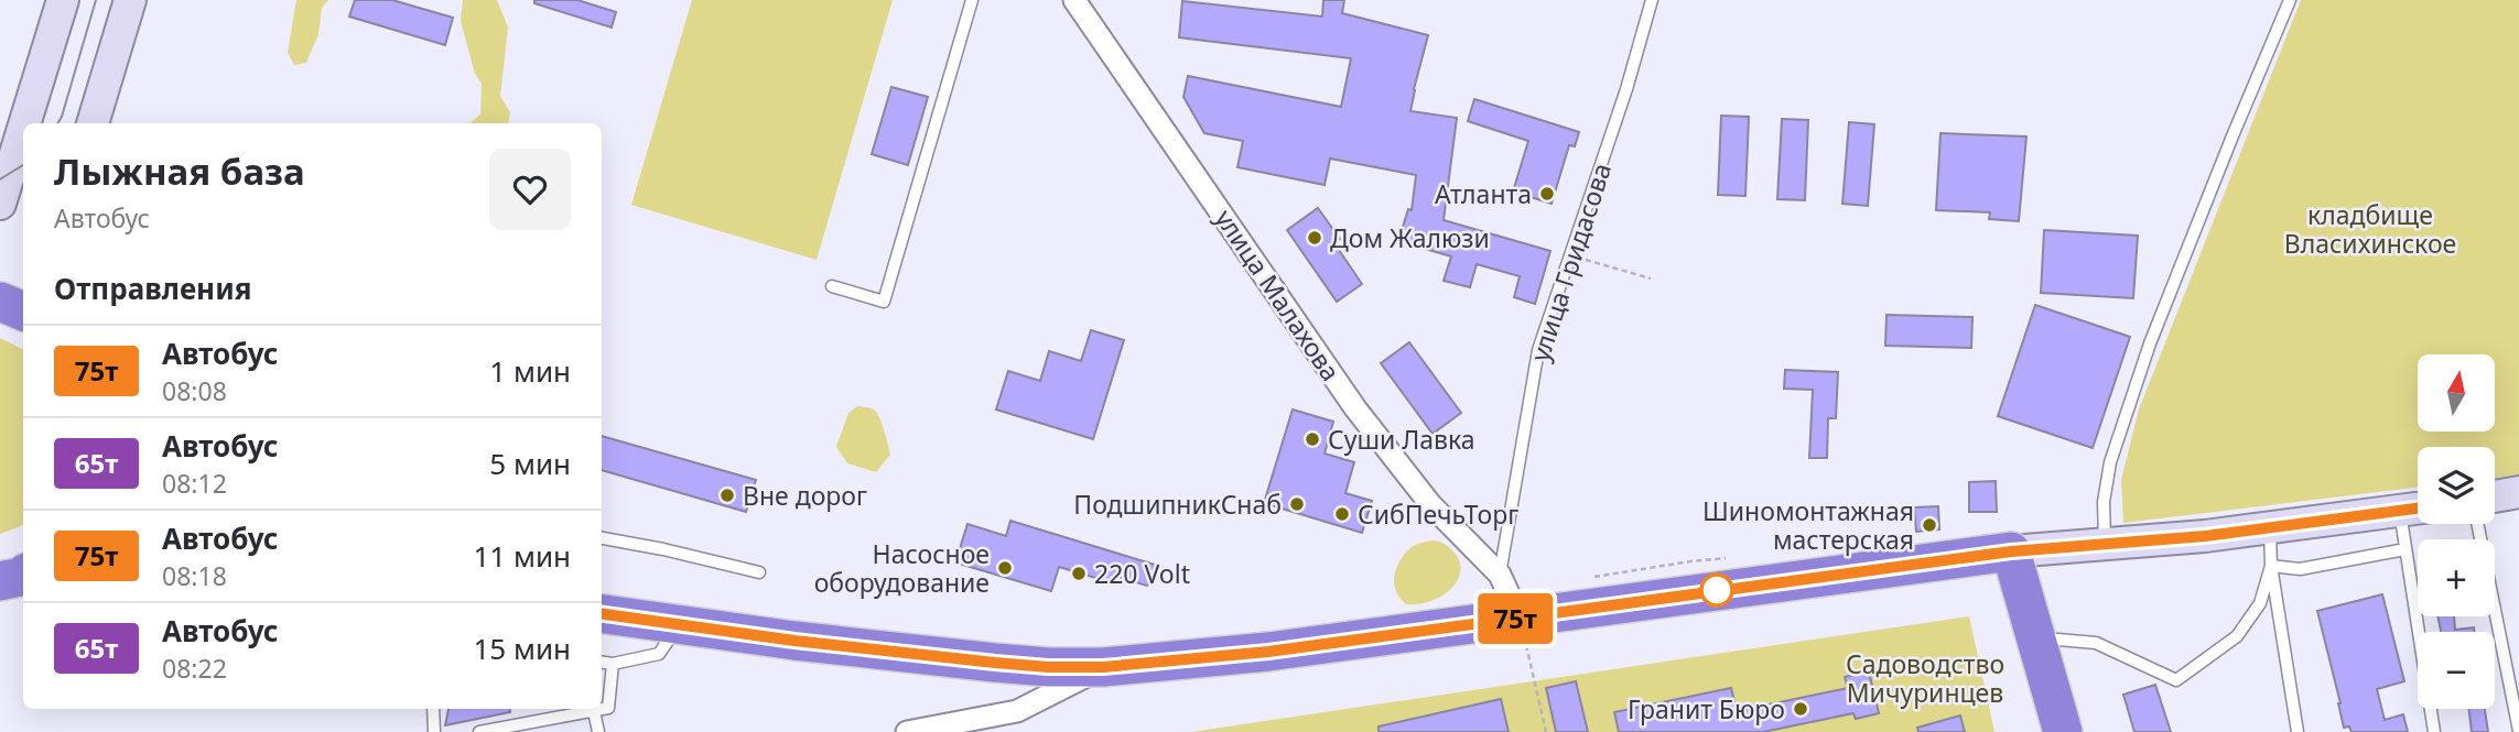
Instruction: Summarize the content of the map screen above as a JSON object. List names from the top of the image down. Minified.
{"streets":{"street":["улица Малахова"],"lane":["улица Гридасова"]},"crossings":[["улица Гридасова","улица Малахова"]],"parks":["кладбище Власихинское","Садоводство Мичуринцев"],"places":["Атланта","Дом Жалюзи","Суши Лавка","Вне дорог","ПодшипникСнаб","СибПечьТорг","Шиномонтажная мастерская","Насосное оборудование","220 Volt","Гранит Бюро"],"lines":["bus line 75т"],"north":"top","page":{"on_map":"75т","heading":[["Лыжная база","Автобус"],"Отправления"],"list":[{"mark":"75т","name":"Автобус","note":"08:08","value":"1 мин"},{"mark":"65т","name":"Автобус","note":"08:12","value":"5 мин"},{"mark":"75т","name":"Автобус","note":"08:18","value":"11 мин"},{"mark":"65т","name":"Автобус","note":"08:22","value":"15 мин"}],"map_buttons":["+","−"]}}
